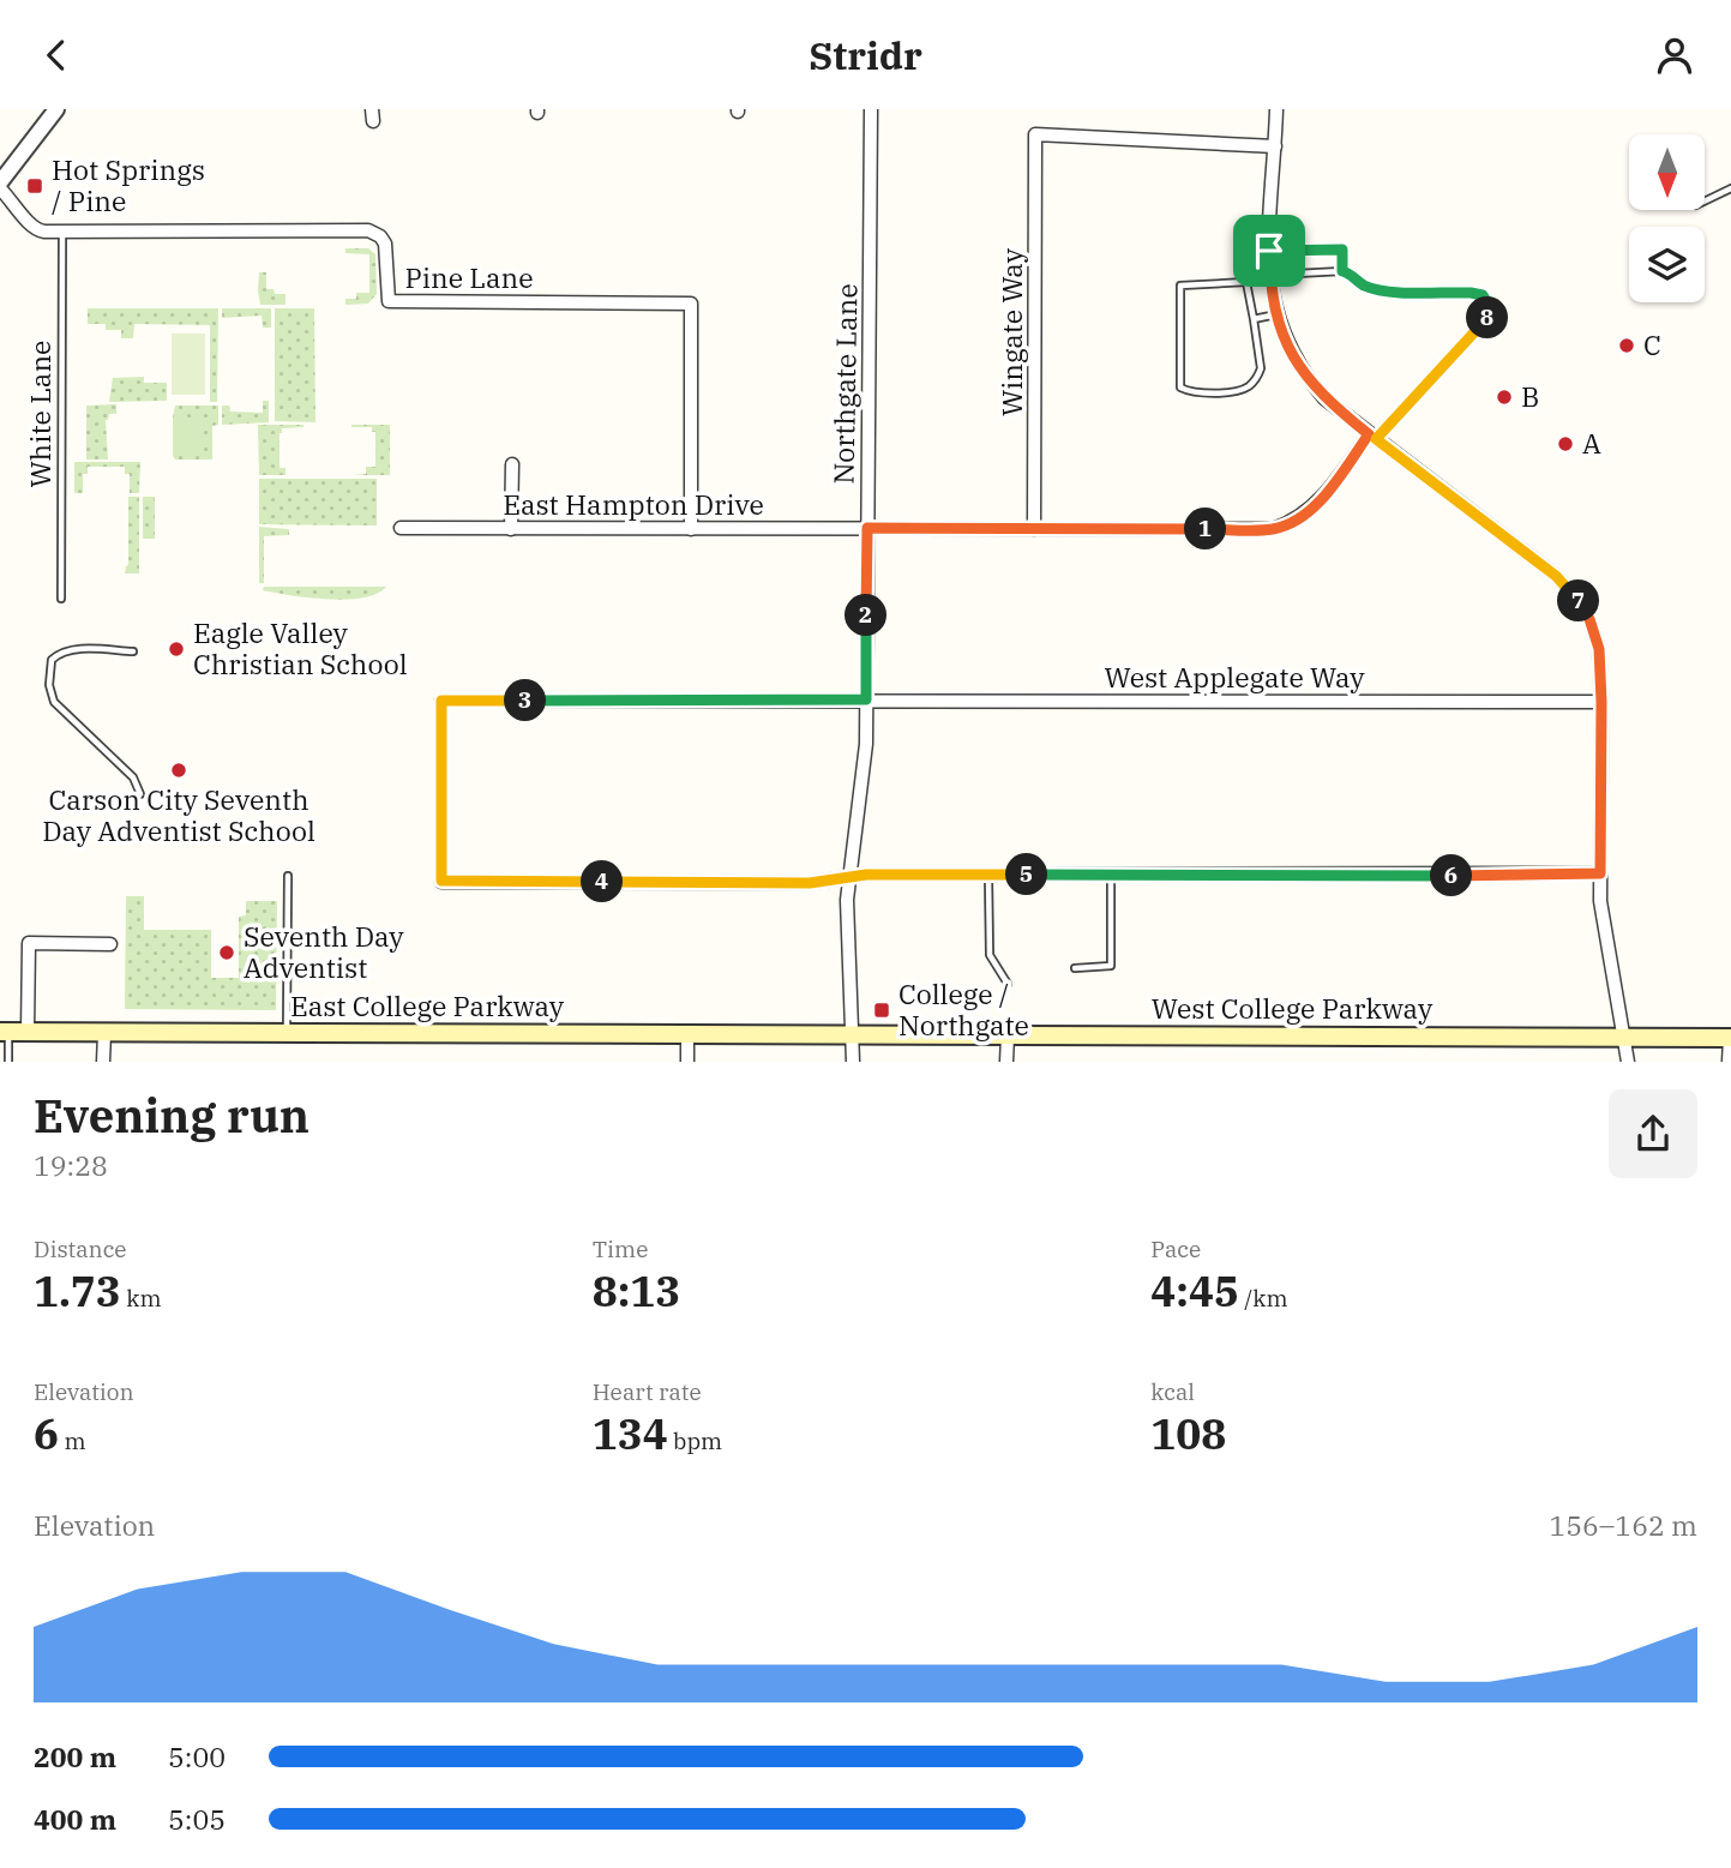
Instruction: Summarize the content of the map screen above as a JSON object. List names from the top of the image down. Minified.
{"streets":{"main road":["East College Parkway","West College Parkway"],"street":["Pine Lane","Wingate Way","Northgate Lane","East Hampton Drive","West Applegate Way"],"lane":["White Lane"]},"crossings":[["Pine Lane","White Lane"],["Pine Lane","East Hampton Drive"],["Wingate Way","East Hampton Drive"],["Northgate Lane","East Hampton Drive"],["Northgate Lane","West Applegate Way"],["Northgate Lane","East College Parkway"],["Northgate Lane","West College Parkway"],["East College Parkway","West College Parkway"]],"places":{"transit":["Hot Springs / Pine","College / Northgate"],"other":["C","B","A","Eagle Valley Christian School","Carson City Seventh Day Adventist School","Seventh Day Adventist"]},"north":"bottom","page":{"header":"Stridr","pins":["8","1","7","2","3","5","6","4"],"heading":["Evening run","19:28"],"stats":[["Distance","1.73 km"],["Time","8:13"],["Pace","4:45 /km"],["Elevation","6 m"],["Heart rate","134 bpm"],["kcal","108"]],"chart":["Elevation","156–162 m"],"list":[{"name":"200 m","note":"5:00"},{"name":"400 m","note":"5:05"}]}}
